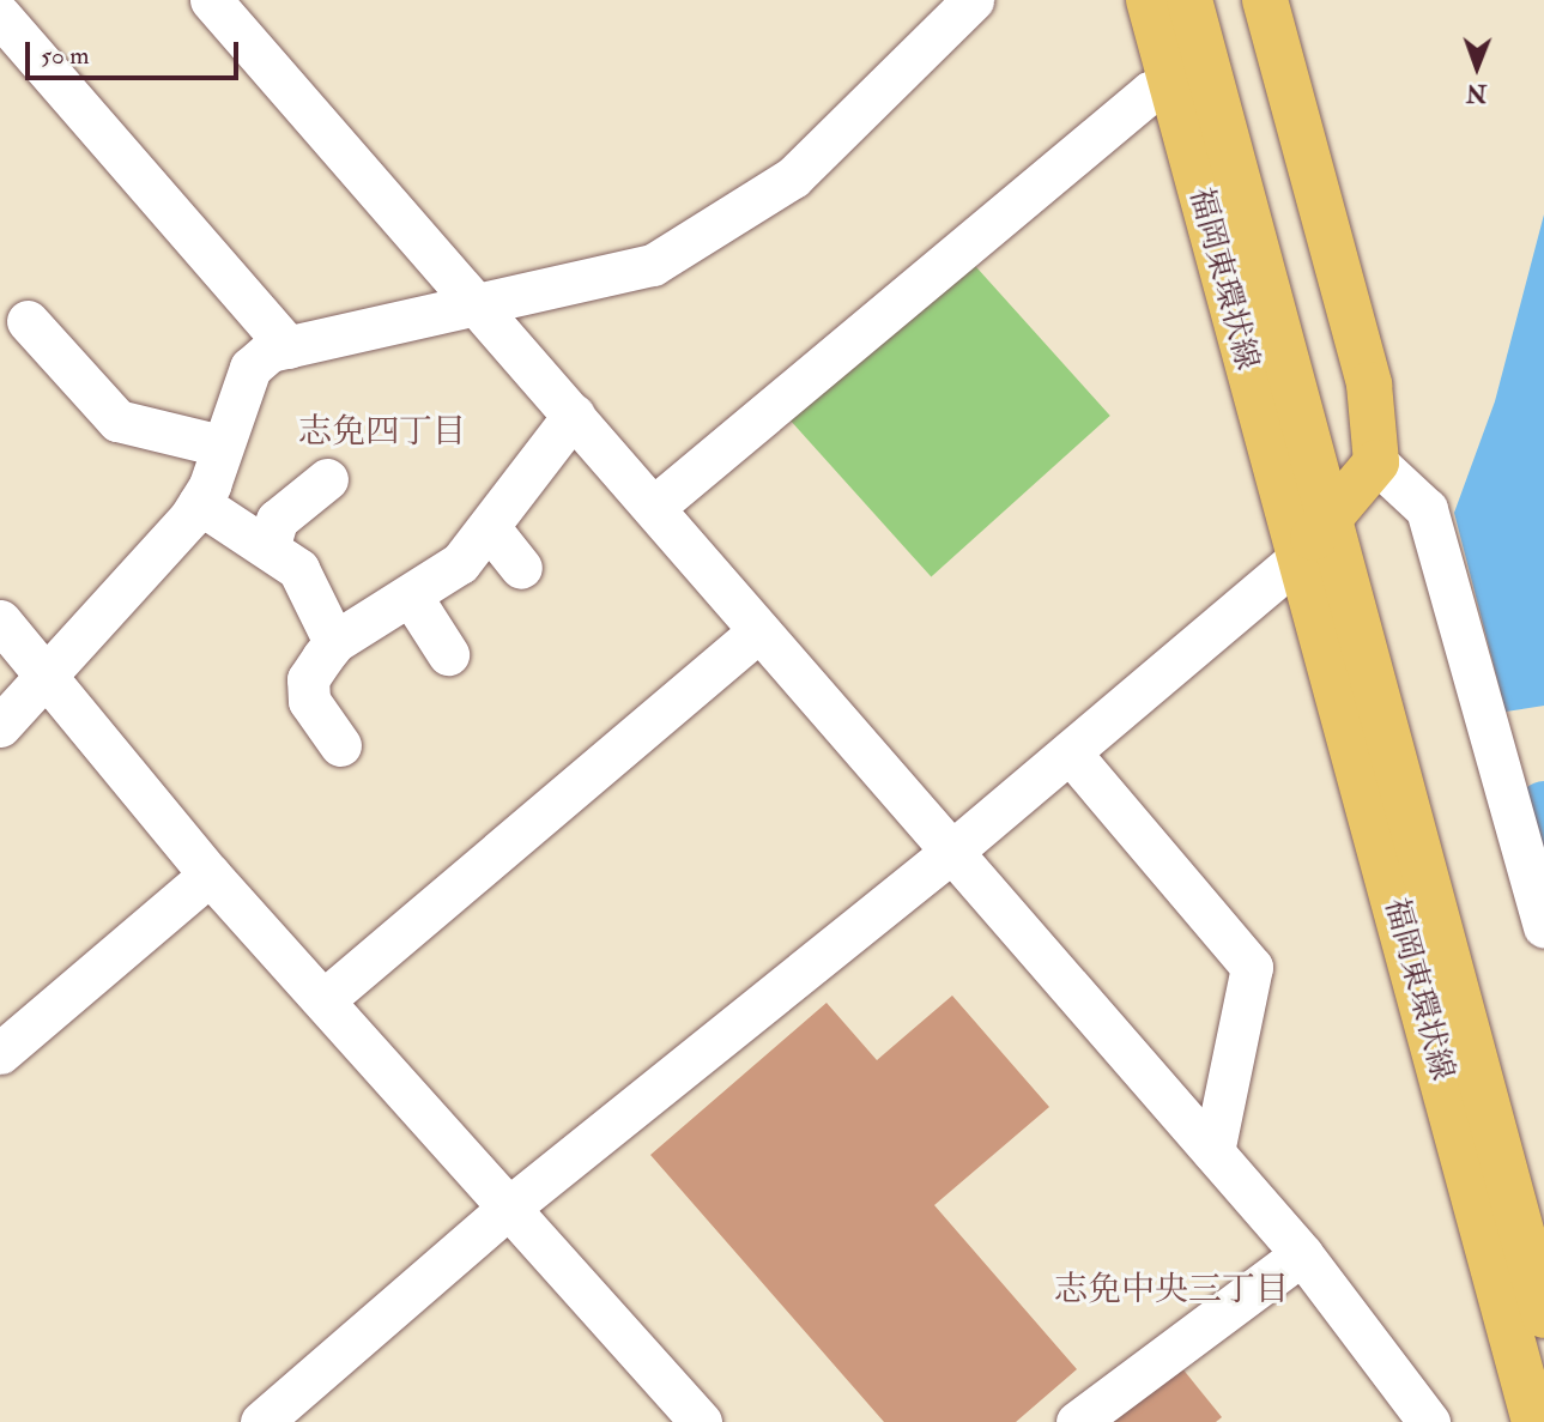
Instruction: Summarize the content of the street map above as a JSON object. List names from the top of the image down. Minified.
{"streets":{"main road":["福岡東環状線"]},"districts":["志免四丁目","志免中央三丁目"],"scale_bar":"50 m","north":"bottom"}
